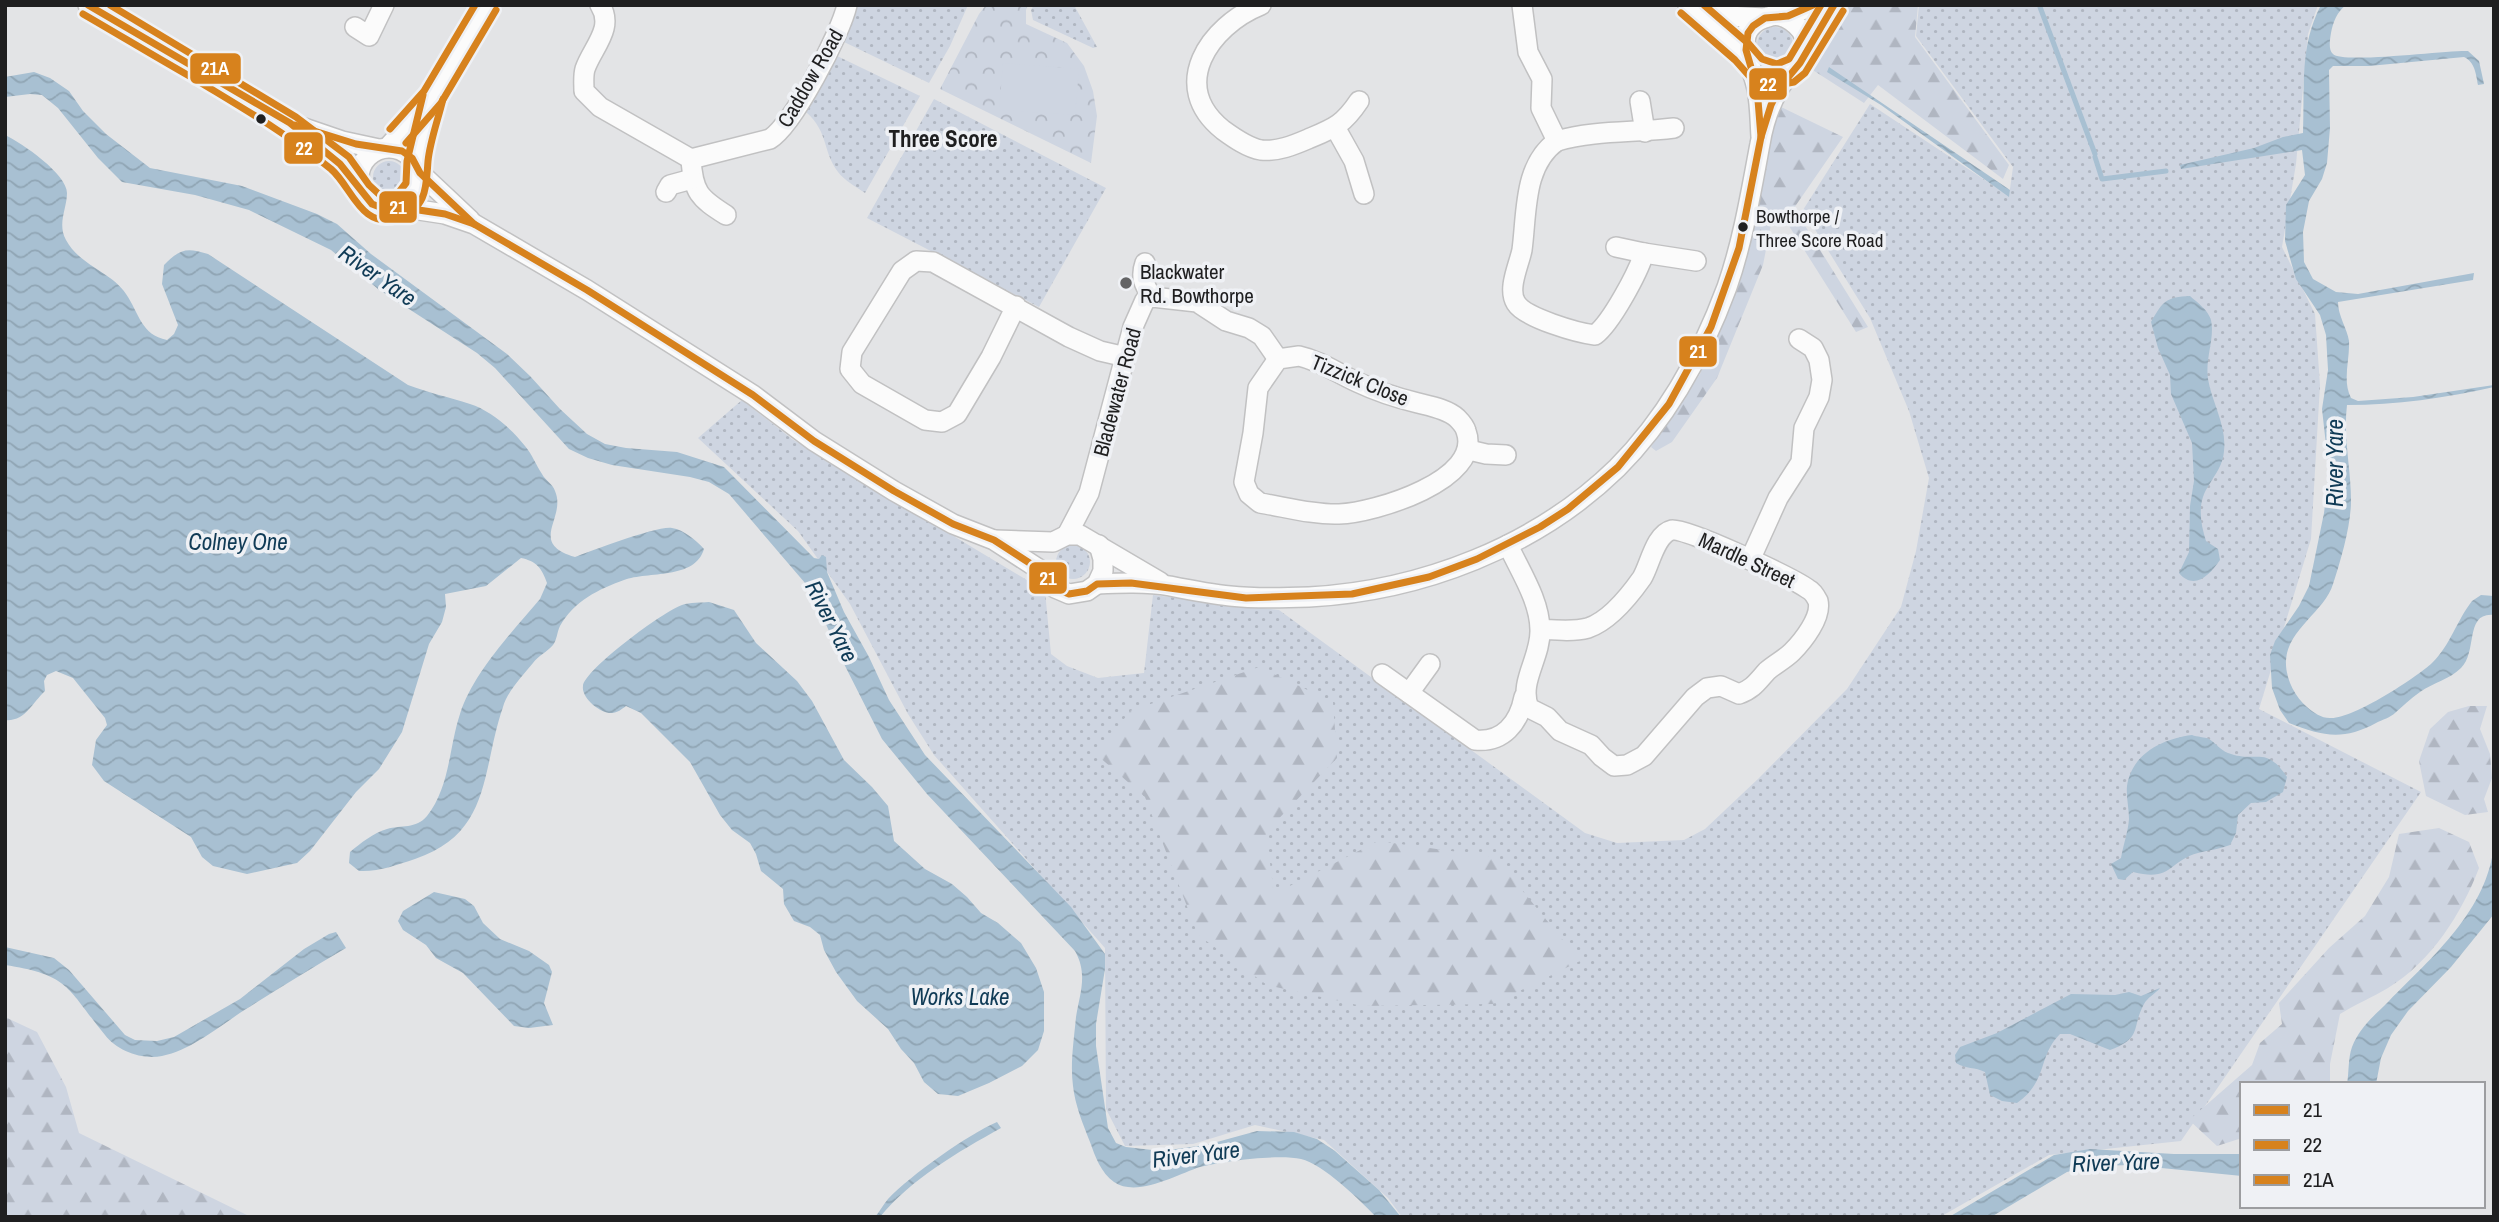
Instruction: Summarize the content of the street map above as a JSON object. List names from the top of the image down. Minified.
{"streets":{"street":["Caddow Road","Tizzick Close","Bladewater Road","Mardle Street"]},"districts":["Three Score"],"water":["River Yare","Colney One","Works Lake"],"places":["Bowthorpe / Three Score Road","Blackwater Rd. Bowthorpe"],"lines":["transit line 21","transit line 21A","transit line 22"],"legend":["21","22","21A"]}
